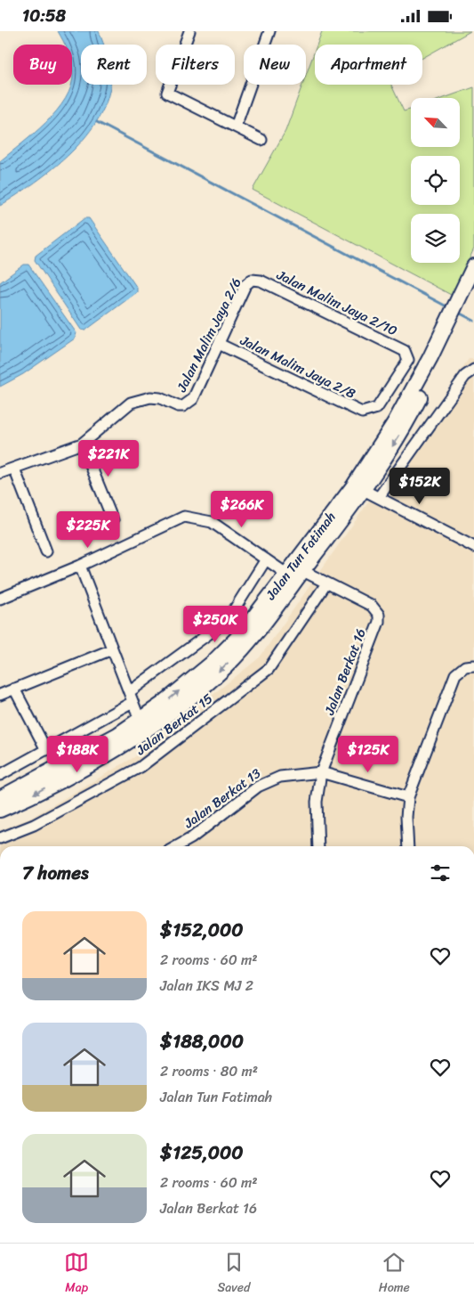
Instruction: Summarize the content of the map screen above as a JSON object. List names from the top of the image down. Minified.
{"streets":{"main road":["Jalan Tun Fatimah"],"street":["Jalan Malim Jaya 2/10","Jalan Malim Jaya 2/6","Jalan Malim Jaya 2/8","Jalan Berkat 16","Jalan Berkat 15","Jalan Berkat 13"]},"crossings":[["Jalan Malim Jaya 2/10","Jalan Malim Jaya 2/6"],["Jalan Malim Jaya 2/10","Jalan Malim Jaya 2/8"],["Jalan Malim Jaya 2/6","Jalan Malim Jaya 2/8"],["Jalan Tun Fatimah","Jalan Berkat 16"],["Jalan Berkat 16","Jalan Berkat 15"],["Jalan Berkat 16","Jalan Berkat 13"]],"north":"top left","page":{"status":"10:58","chip":["Buy","Rent","Filters","New","Apartment"],"price":["$221K","$152K","$266K","$225K","$250K","$188K","$125K"],"heading":"7 homes","list":[{"name":"$152,000","note":"2 rooms · 60 m² · Jalan IKS MJ 2"},{"name":"$188,000","note":"2 rooms · 80 m² · Jalan Tun Fatimah"},{"name":"$125,000","note":"2 rooms · 60 m² · Jalan Berkat 16"}],"tabs":["Map","Saved","Home"]}}
